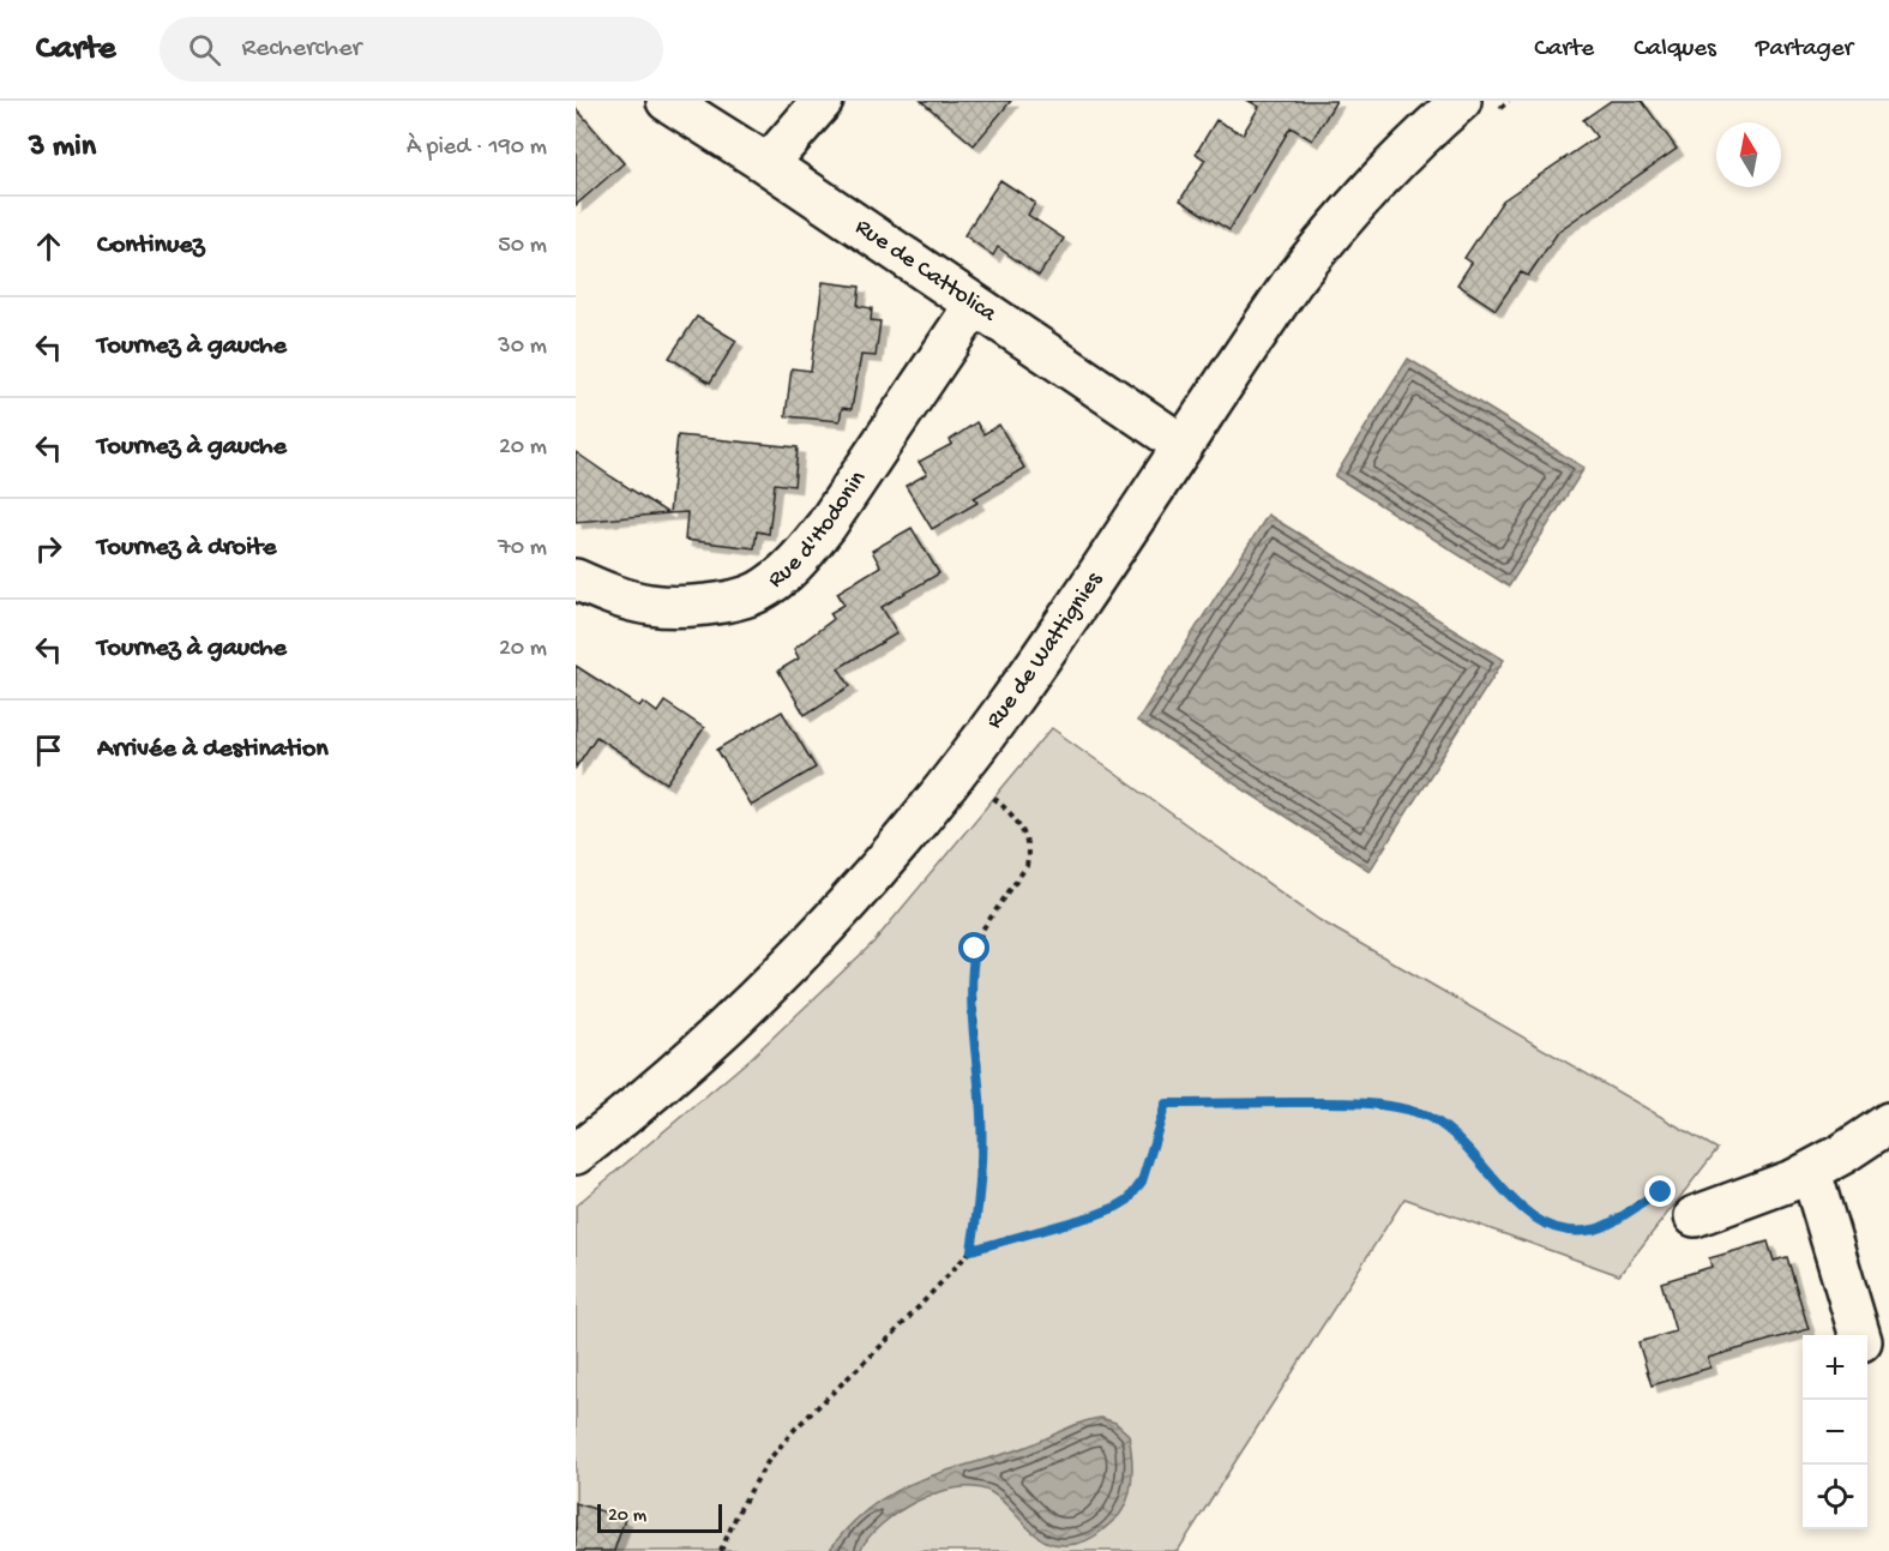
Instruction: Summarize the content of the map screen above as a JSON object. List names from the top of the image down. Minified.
{"streets":{"street":["Rue de Cattolica","Rue d'Hodonin","Rue de Wattignies"]},"crossings":[["Rue de Cattolica","Rue d'Hodonin"],["Rue de Cattolica","Rue de Wattignies"]],"scale_bar":"20 m","north":"top","page":{"header":"Carte","search":"Rechercher","nav":["Carte","Calques","Partager"],"heading":["3 min","À pied · 190 m"],"list":[["Continuez","50 m"],["Tournez à gauche","30 m"],["Tournez à gauche","20 m"],["Tournez à droite","70 m"],["Tournez à gauche","20 m"],"Arrivée à destination"],"map_buttons":["+","−"],"scale":"20 m"}}
